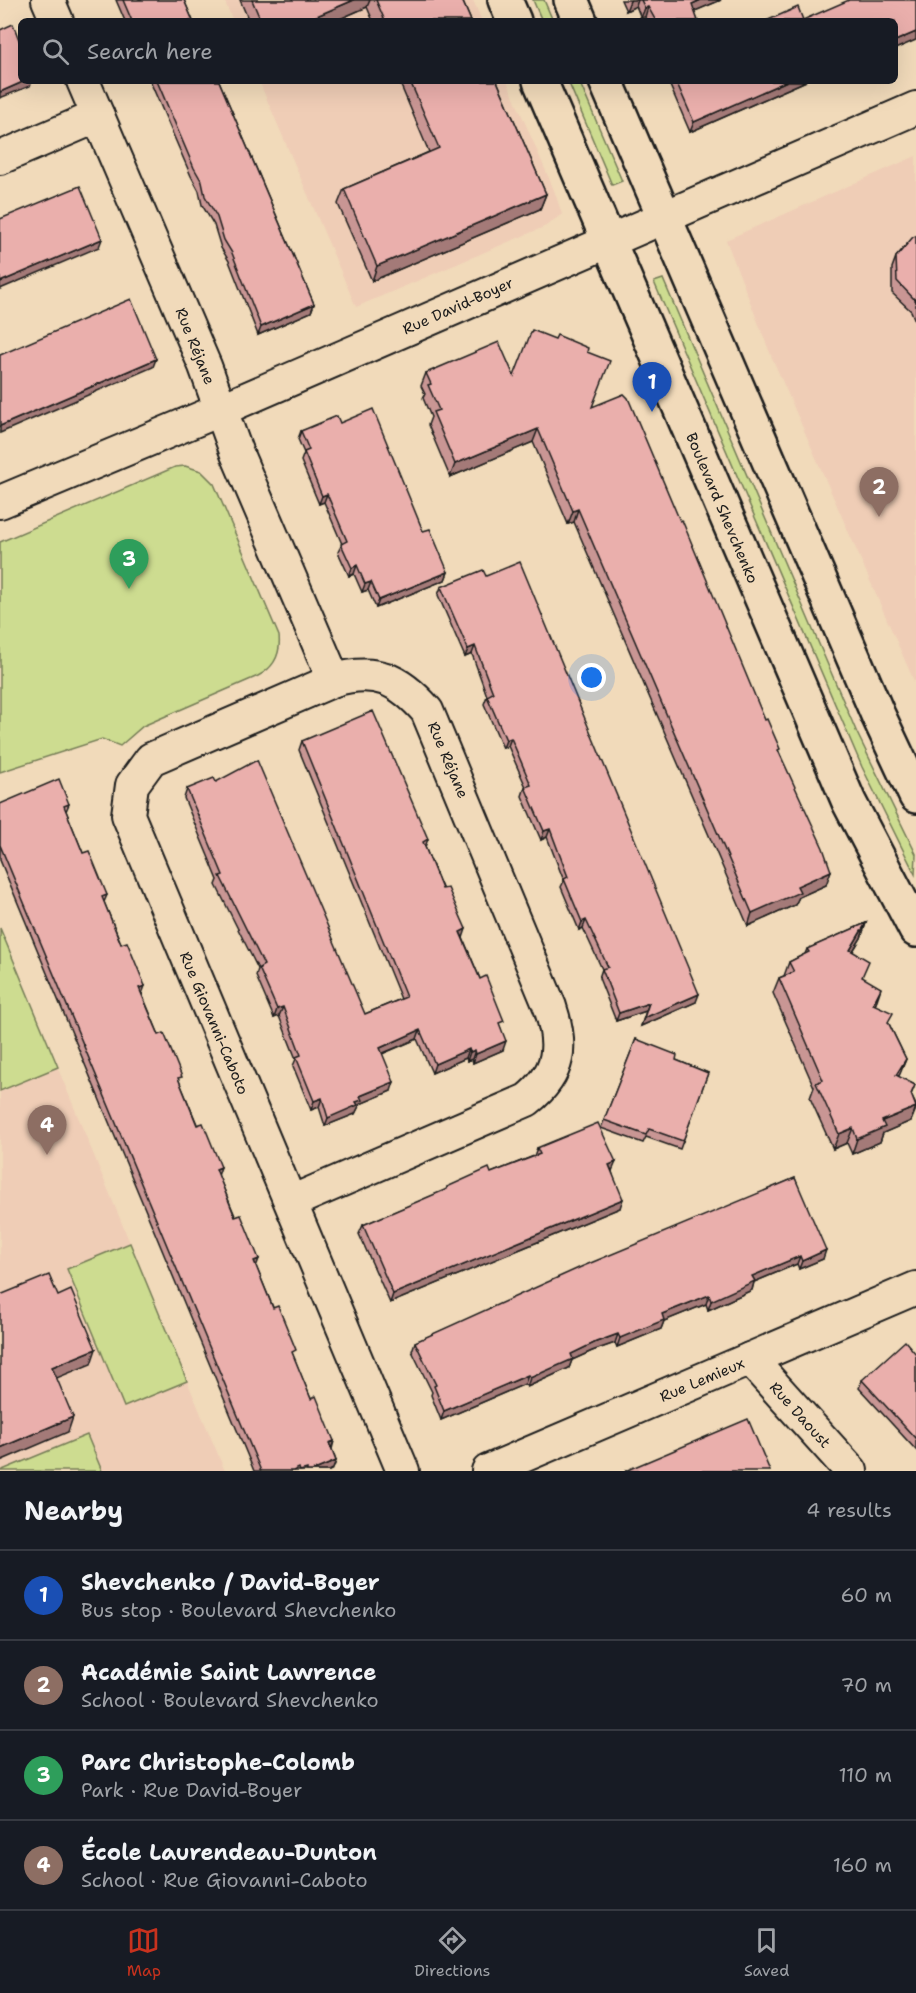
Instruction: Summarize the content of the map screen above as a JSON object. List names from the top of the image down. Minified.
{"streets":{"street":["Rue David-Boyer","Rue Réjane","Boulevard Shevchenko","Rue Giovanni-Caboto","Rue Lemieux","Rue Daoust"]},"crossings":[["Rue David-Boyer","Rue Réjane"],["Rue David-Boyer","Boulevard Shevchenko"],["Rue Réjane","Rue Giovanni-Caboto"],["Rue Lemieux","Rue Daoust"]],"page":{"search":"Search here","pins":["1","2","3","4"],"heading":["Nearby","4 results"],"list":[{"mark":"1","name":"Shevchenko / David-Boyer","note":"Bus stop · Boulevard Shevchenko","value":"60 m"},{"mark":"2","name":"Académie Saint Lawrence","note":"School · Boulevard Shevchenko","value":"70 m"},{"mark":"3","name":"Parc Christophe-Colomb","note":"Park · Rue David-Boyer","value":"110 m"},{"mark":"4","name":"École Laurendeau-Dunton","note":"School · Rue Giovanni-Caboto","value":"160 m"}],"nav":["Map","Directions","Saved"]}}
